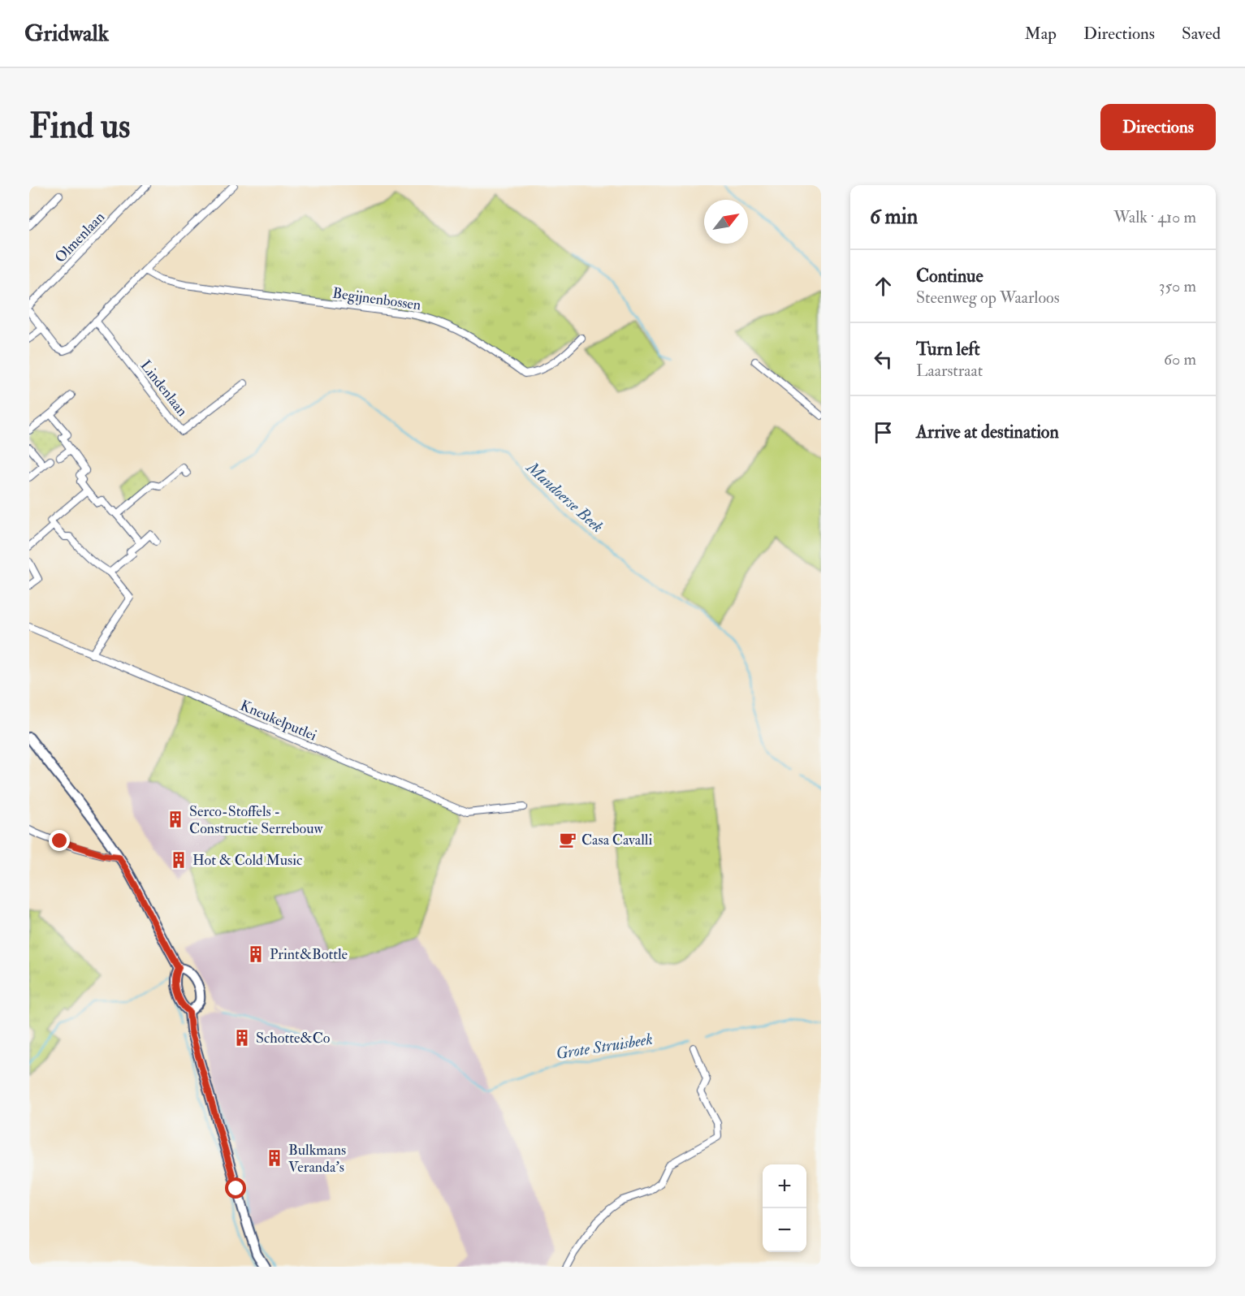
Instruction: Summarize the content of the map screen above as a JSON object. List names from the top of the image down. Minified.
{"streets":{"street":["Olmenlaan","Begijnenbossen","Lindenlaan","Kneukelputlei"]},"water":["Mandoerse Beek","Grote Struisbeek"],"places":{"building":["Serco-Stoffels - Constructie Serrebouw","Hot & Cold Music","Print&Bottle","Schotte&Co","Bulkmans Veranda's"],"cafe":["Casa Cavalli"]},"north":"top right","page":{"header":"Gridwalk","nav":["Map","Directions","Saved"],"buttons":"Directions","title":"Find us","heading":["6 min","Walk · 410 m"],"list":[["Continue","Steenweg op Waarloos","350 m"],["Turn left","Laarstraat","60 m"],"Arrive at destination"],"map_buttons":["+","−"]}}
